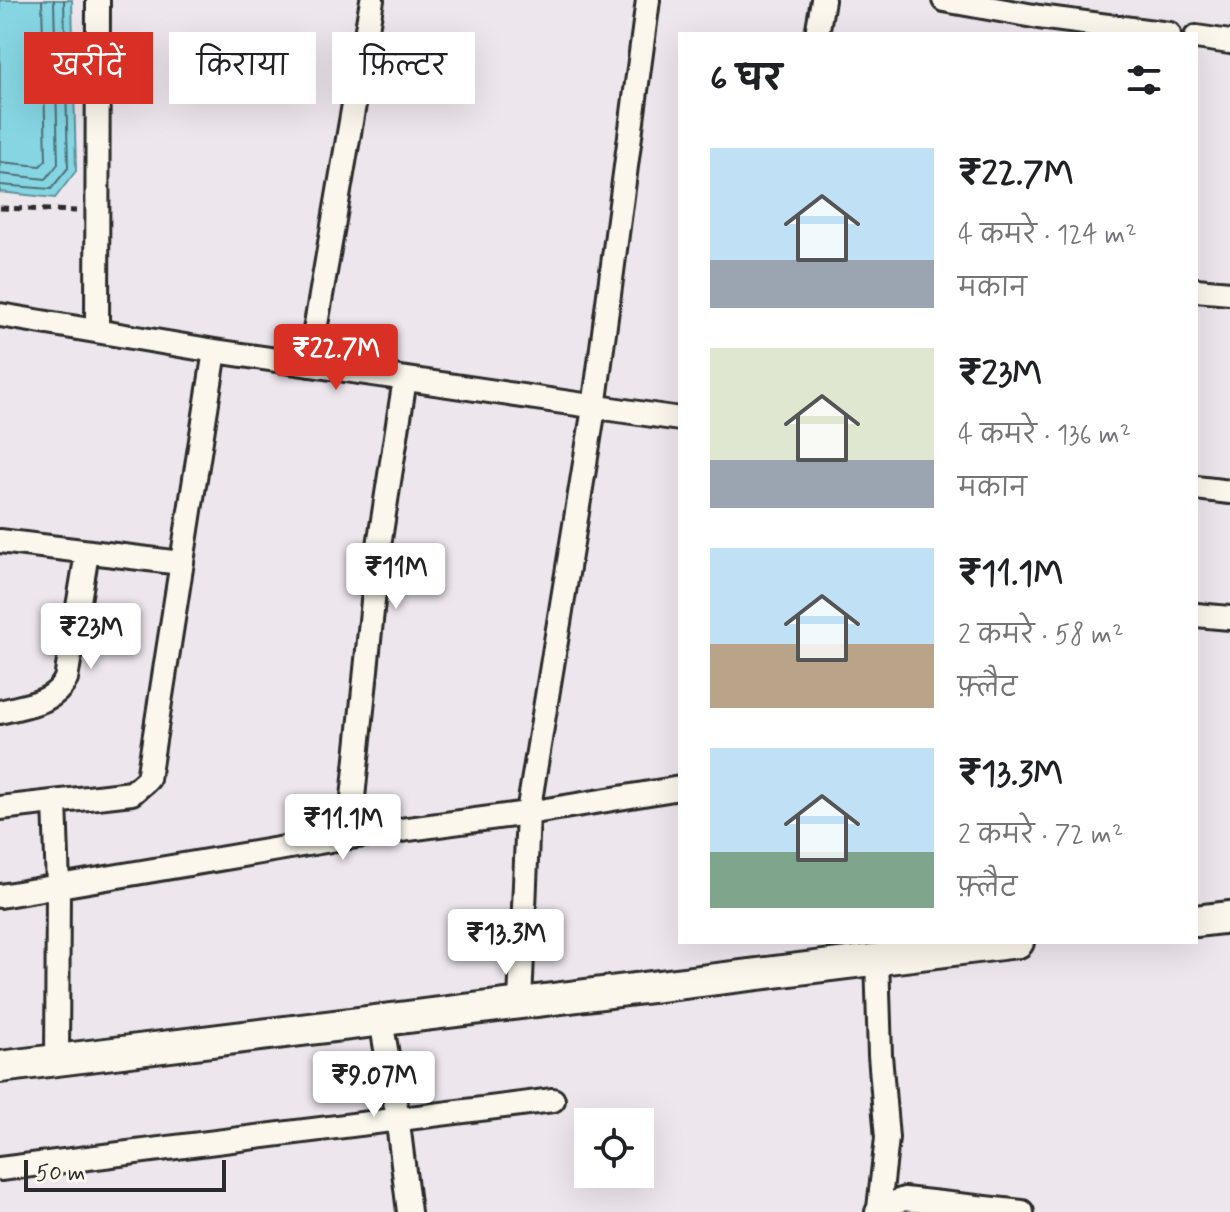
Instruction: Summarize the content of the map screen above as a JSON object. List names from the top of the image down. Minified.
{"scale_bar":"50 m","page":{"chip":["खरीदें","किराया","फ़िल्टर"],"heading":"6 घर","list":[{"name":"₹22.7M","note":"4 कमरे · 124 m² · मकान"},{"name":"₹23M","note":"4 कमरे · 136 m² · मकान"},{"name":"₹11.1M","note":"2 कमरे · 58 m² · फ़्लैट"},{"name":"₹13.3M","note":"2 कमरे · 72 m² · फ़्लैट"}],"price":["₹22.7M","₹11M","₹23M","₹11.1M","₹13.3M","₹9.07M"],"scale":"50 m"}}
